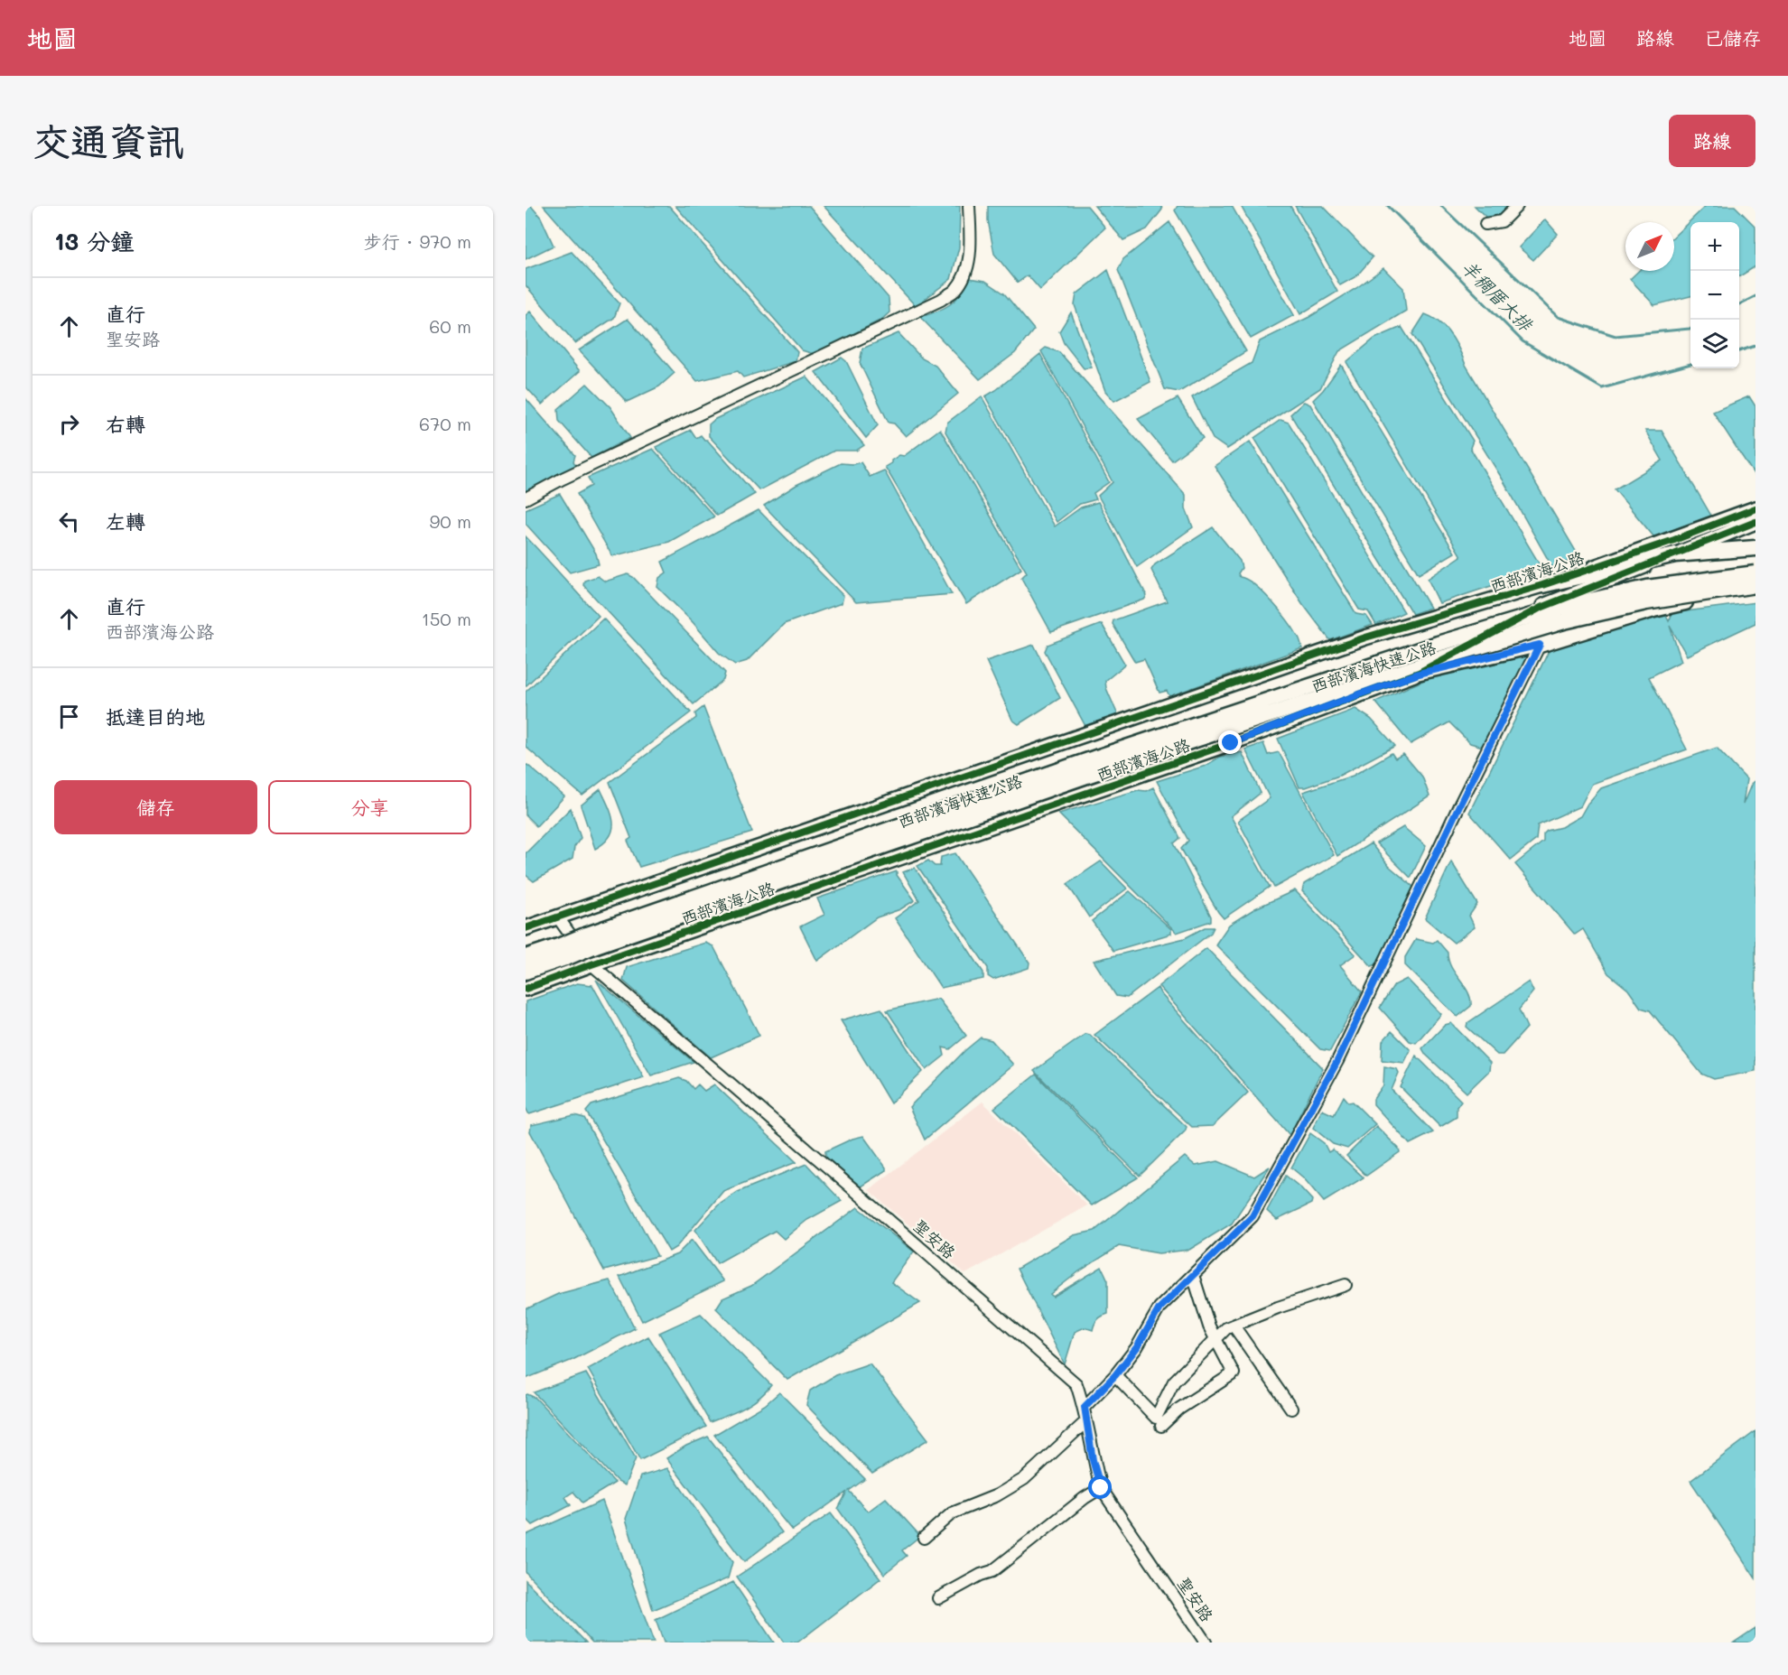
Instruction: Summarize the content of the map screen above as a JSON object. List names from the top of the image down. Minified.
{"streets":{"highway":["西部濱海快速公路"],"main road":["西部濱海公路"],"street":["聖安路"]},"crossings":[["西部濱海公路","聖安路"]],"water":["羊稠厝大排"],"north":"top right","page":{"header":"地圖","nav":["地圖","路線","已儲存"],"buttons":["路線",["儲存","分享"]],"title":"交通資訊","heading":["13 分鐘","步行 · 970 m"],"map_buttons":["+","−"],"list":[["直行","聖安路","60 m"],["右轉","670 m"],["左轉","90 m"],["直行","西部濱海公路","150 m"],"抵達目的地"]}}
